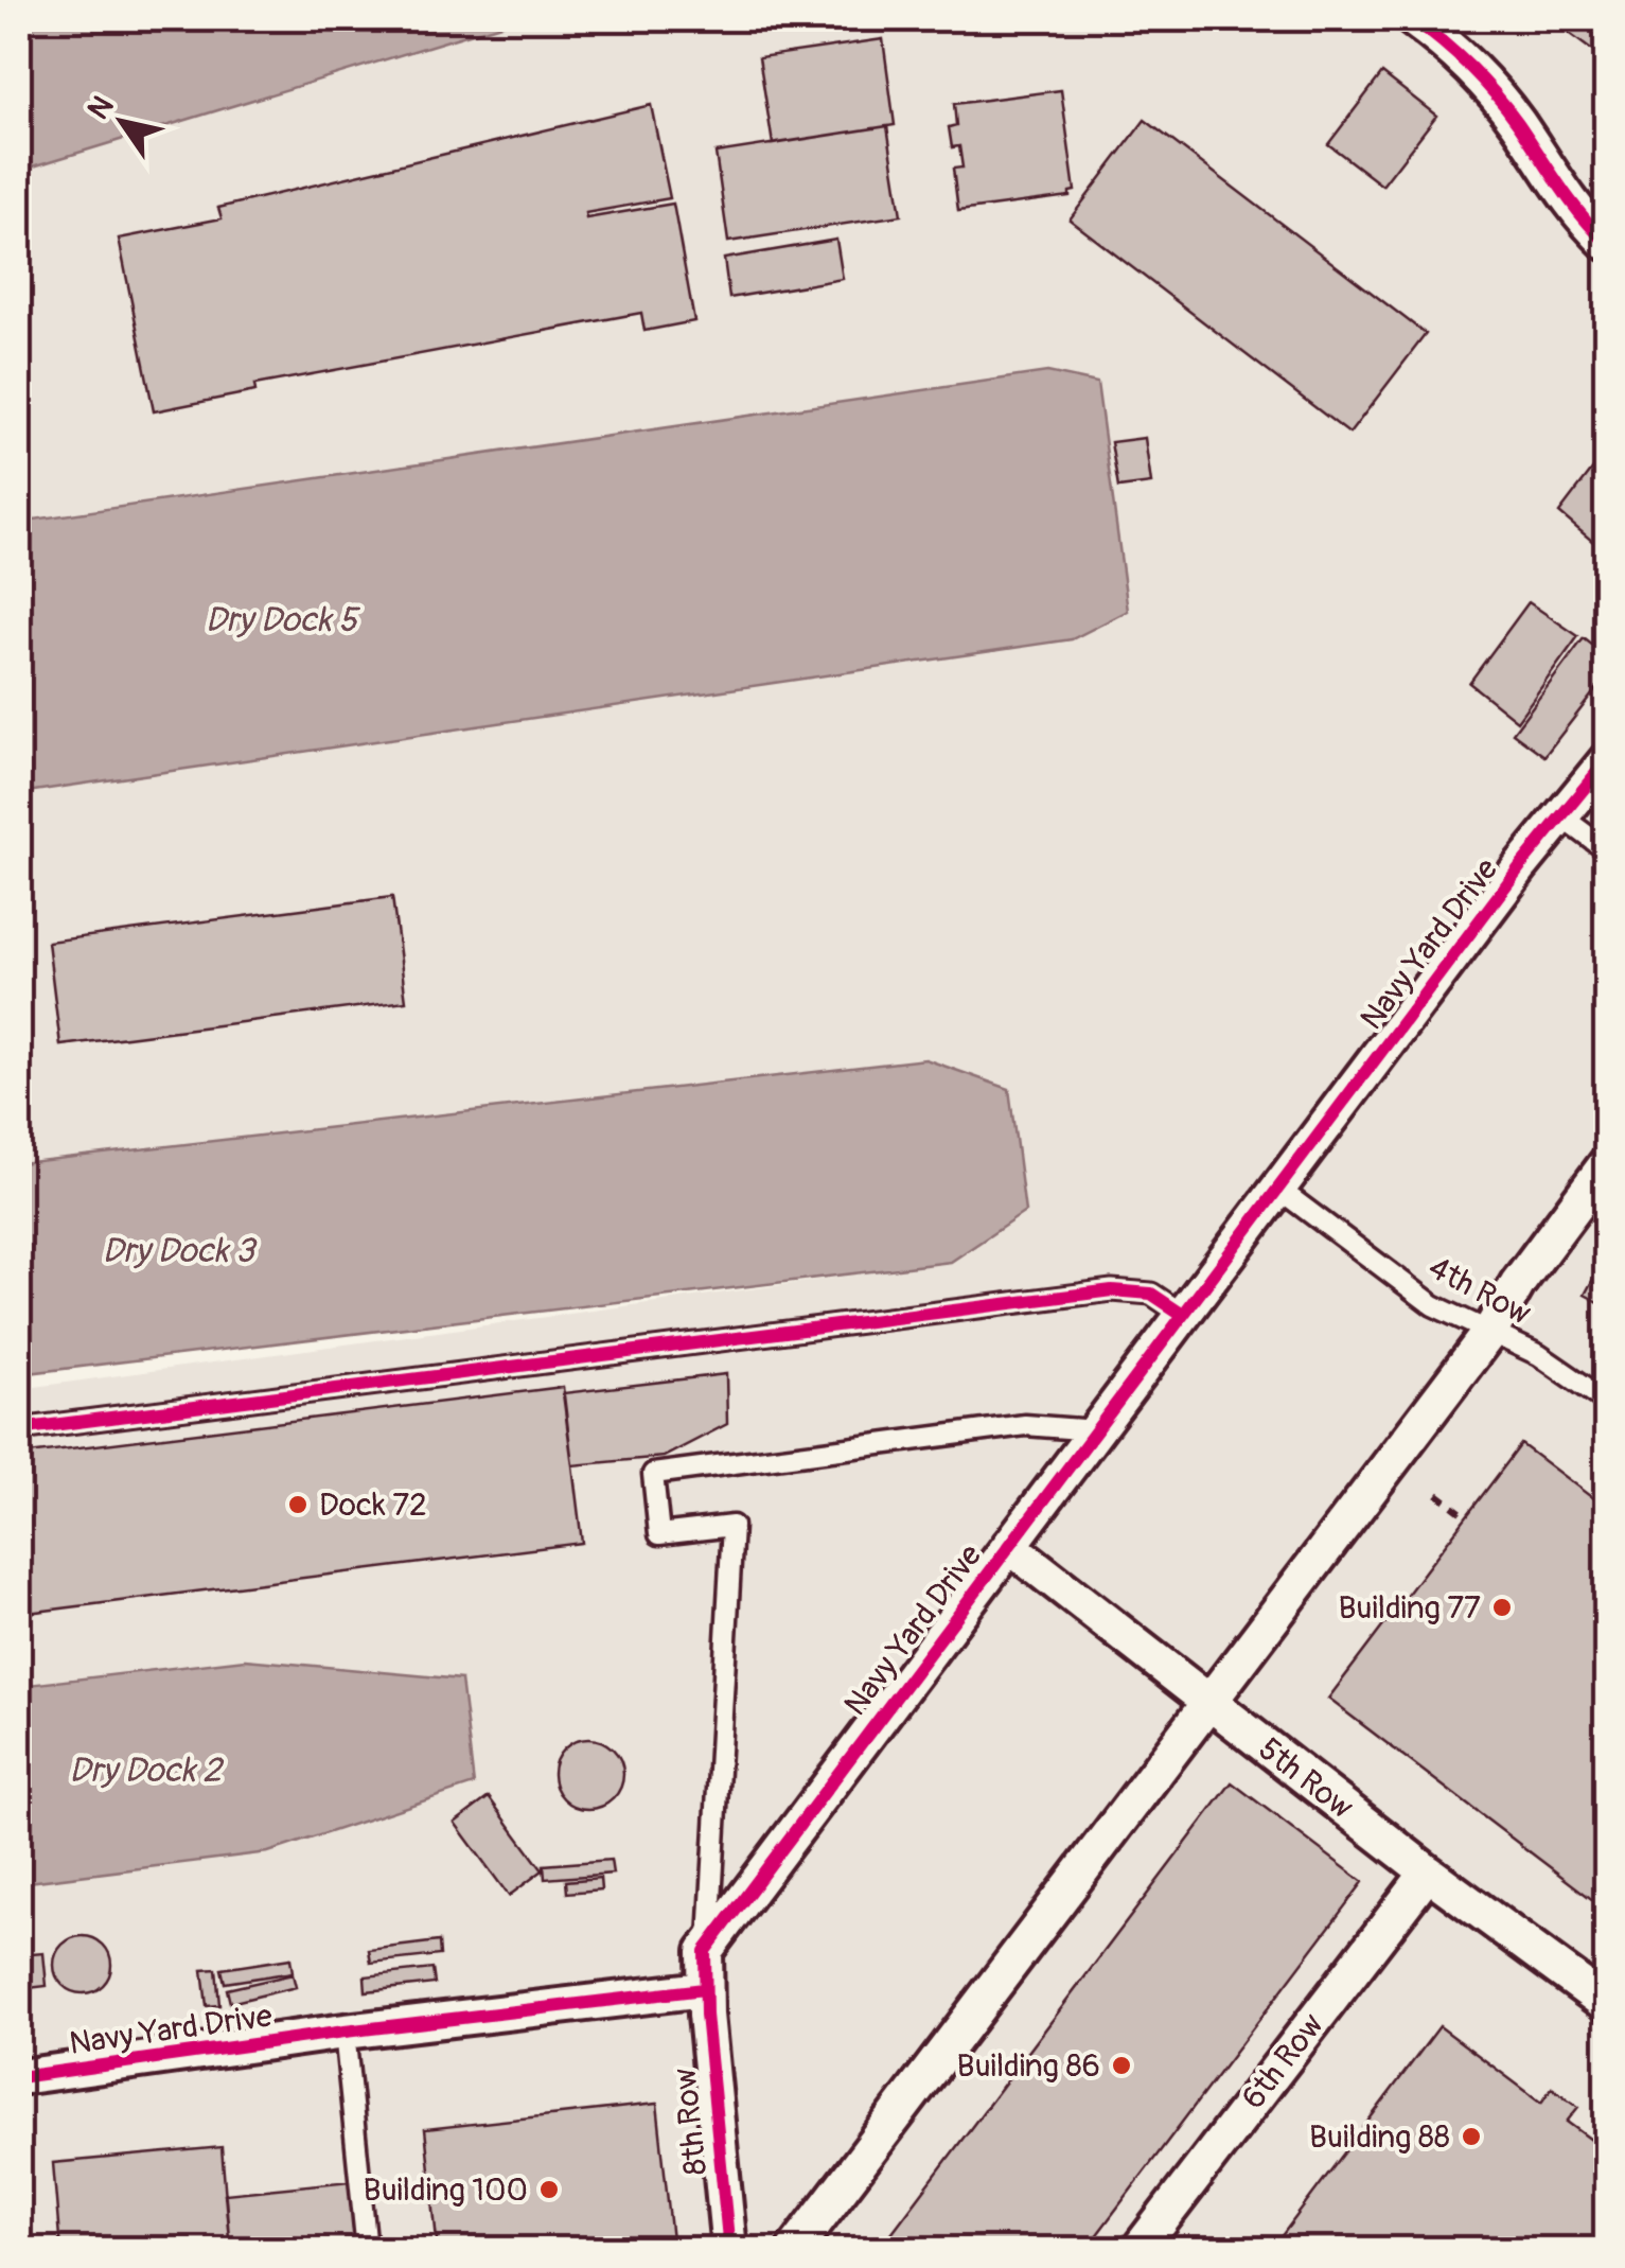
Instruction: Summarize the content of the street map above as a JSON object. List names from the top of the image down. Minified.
{"streets":{"street":["Navy Yard Drive","5th Row","6th Row","8th Row"],"lane":["4th Row"]},"crossings":[["Navy Yard Drive","4th Row"],["Navy Yard Drive","5th Row"],["Navy Yard Drive","8th Row"],["5th Row","6th Row"]],"water":["Dry Dock 5","Dry Dock 3","Dry Dock 2"],"places":["Dock 72","Building 77","Building 86","Building 88","Building 100"],"north":"top left"}
